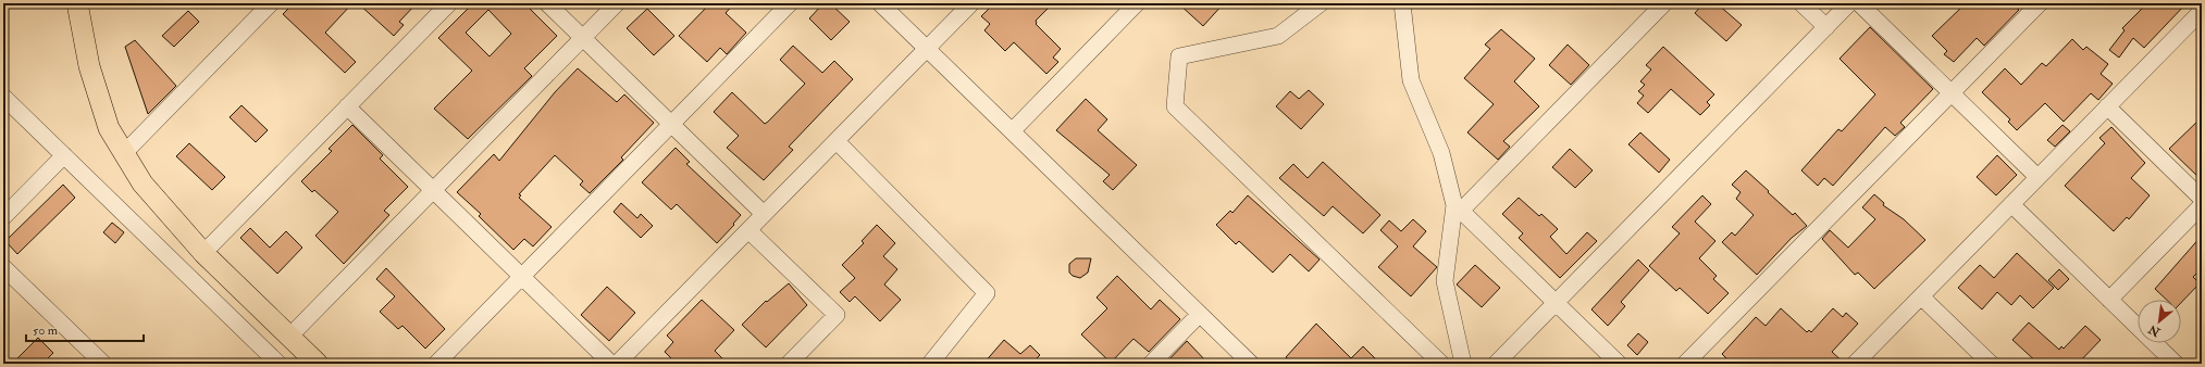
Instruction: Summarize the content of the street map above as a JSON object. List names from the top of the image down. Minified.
{"scale_bar":"50 m","north":"bottom left"}
